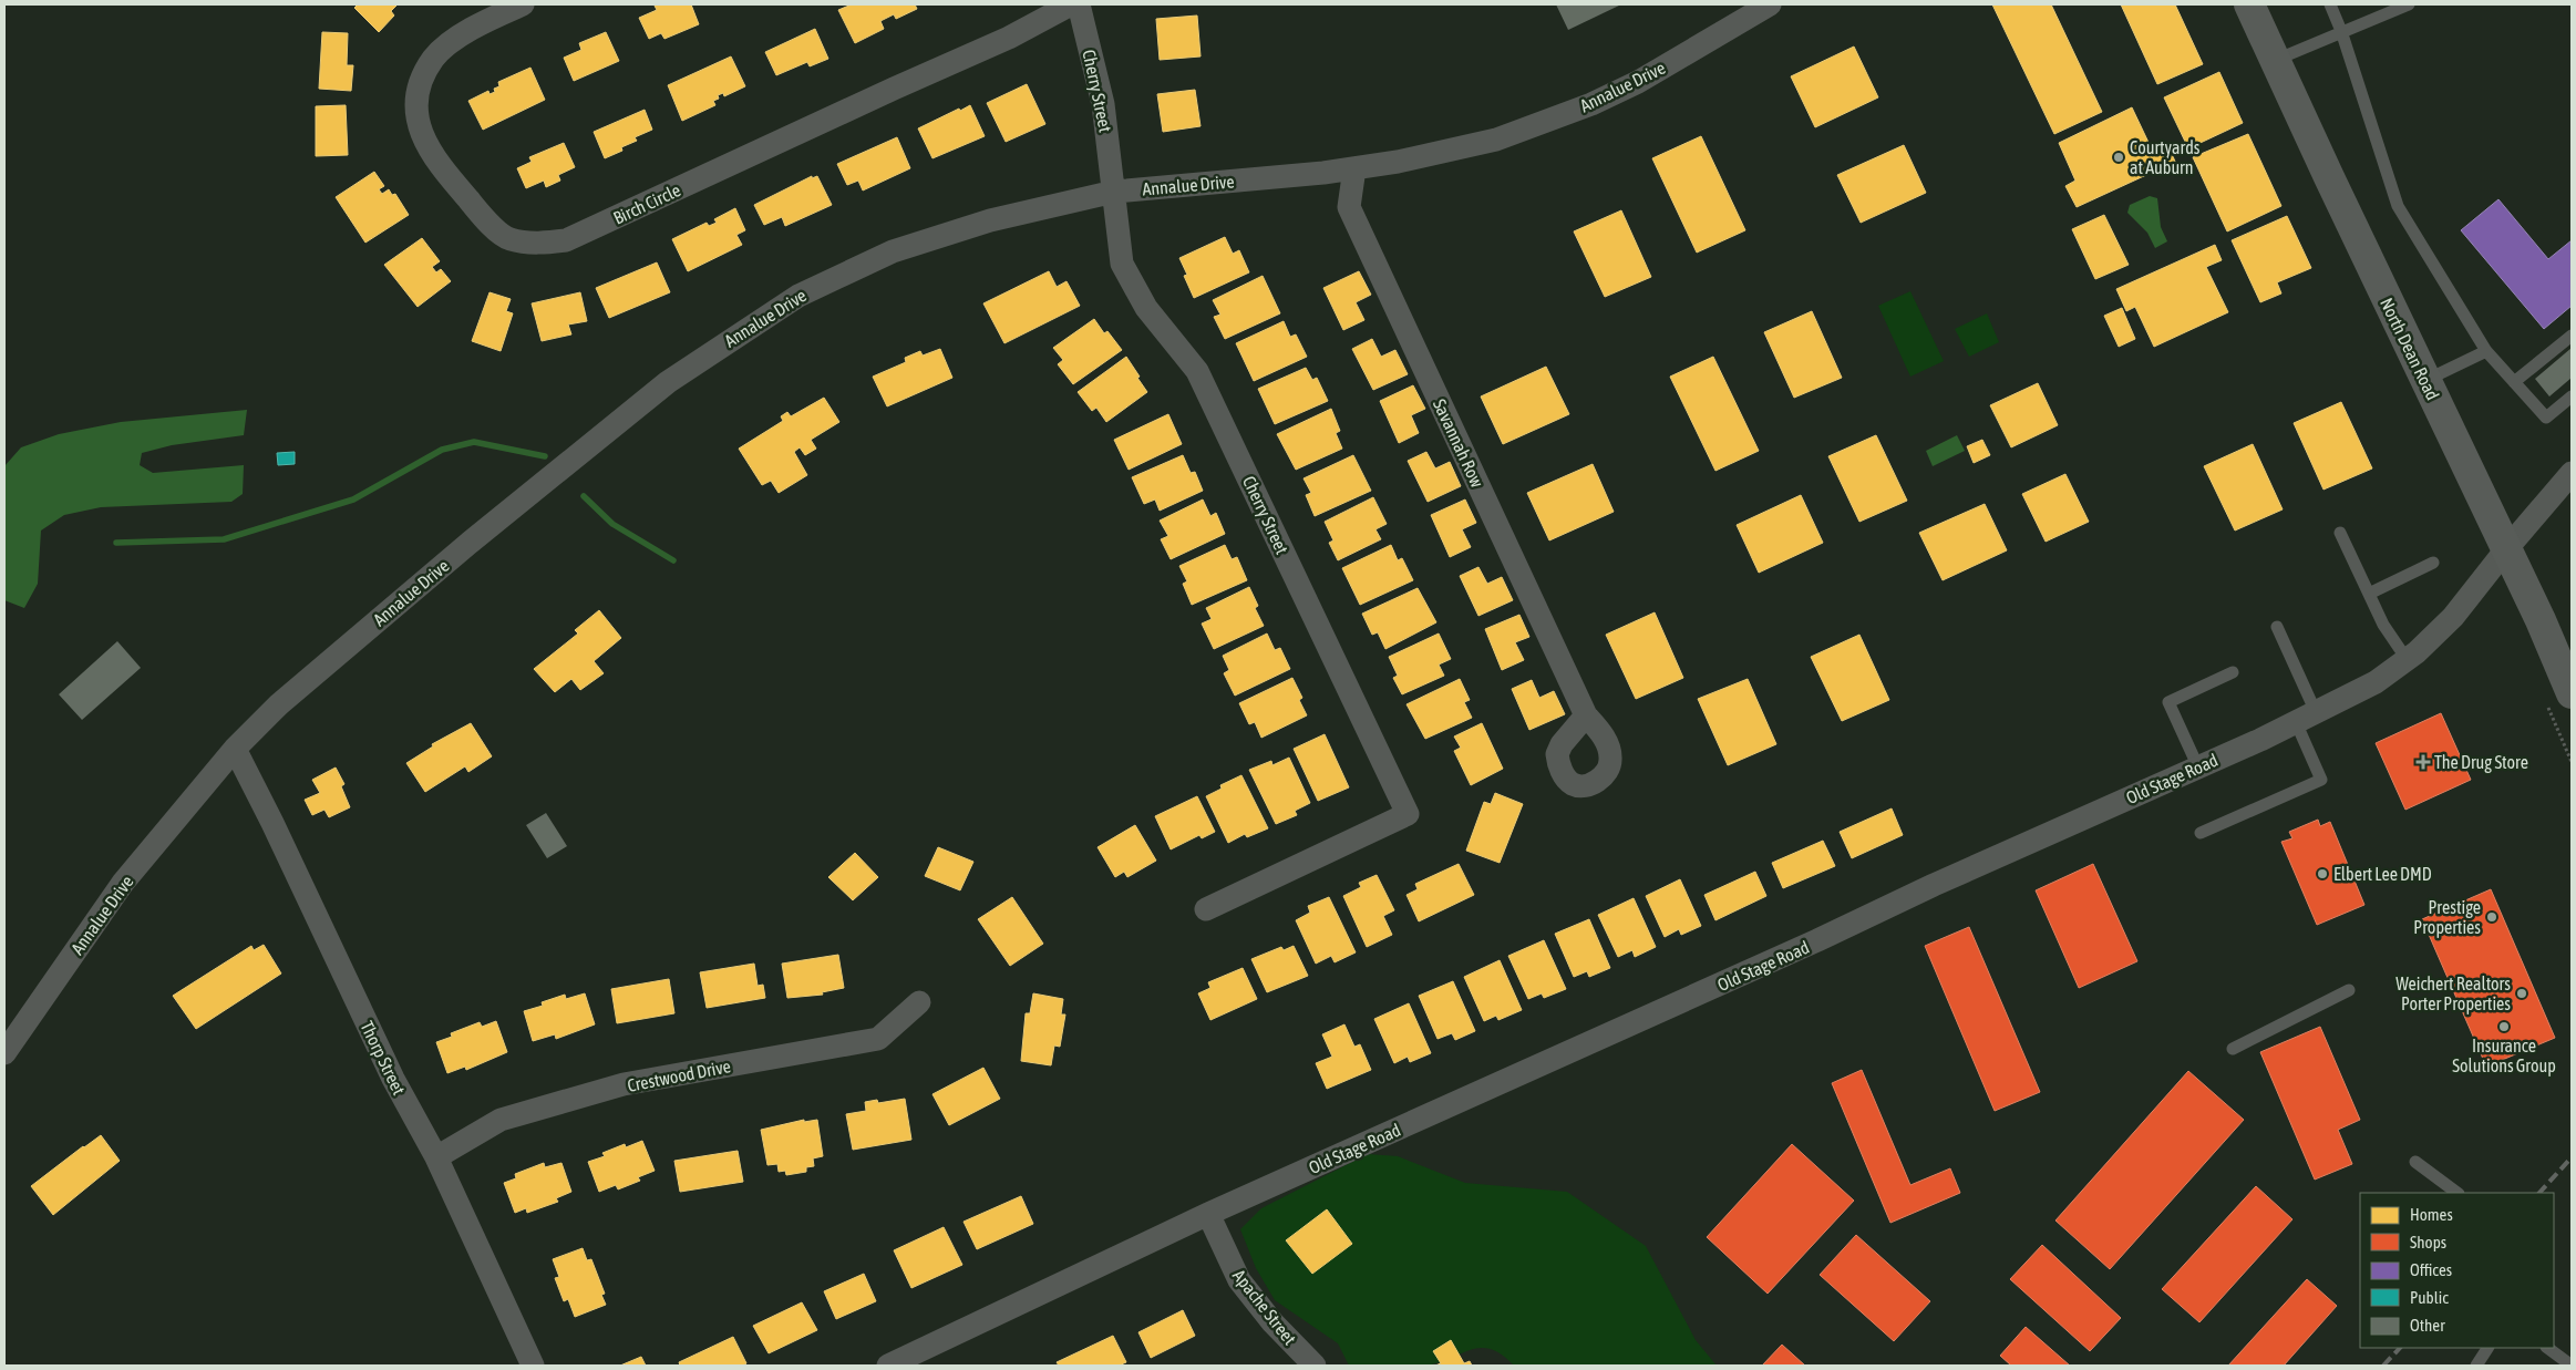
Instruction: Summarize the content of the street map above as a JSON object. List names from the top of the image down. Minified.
{"streets":{"street":["Annalue Drive","Cherry Street","Birch Circle","North Dean Road","Savannah Row","Old Stage Road","Thorp Street","Crestwood Drive","Apache Street"]},"crossings":[["Annalue Drive","Cherry Street"],["Annalue Drive","Savannah Row"],["Annalue Drive","Thorp Street"],["North Dean Road","Old Stage Road"],["Old Stage Road","Apache Street"],["Thorp Street","Crestwood Drive"]],"places":{"other":["Courtyards at Auburn","Elbert Lee DMD","Prestige Properties","Weichert Realtors Porter Properties","Insurance Solutions Group"],"health":["The Drug Store"]},"legend":["Homes","Shops","Offices","Public","Other"]}
